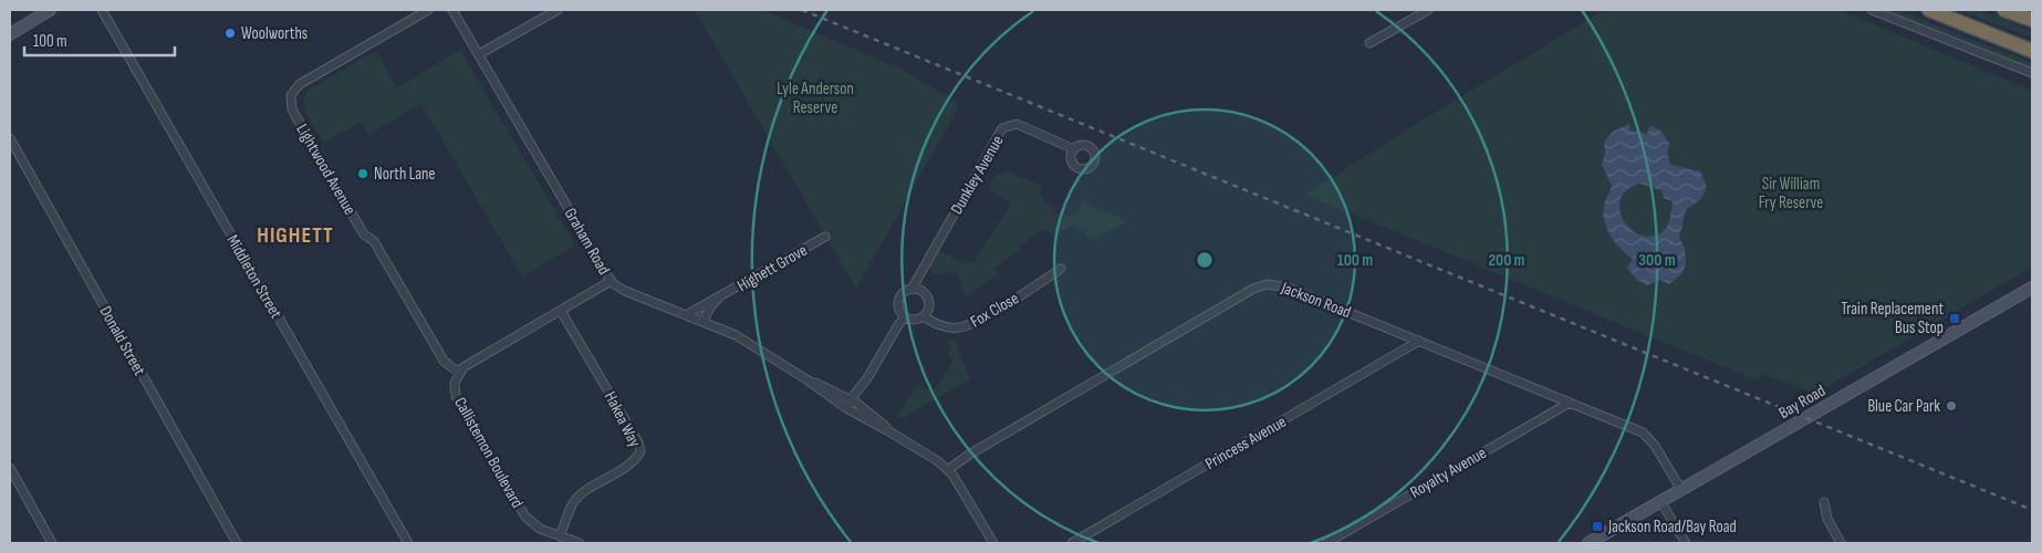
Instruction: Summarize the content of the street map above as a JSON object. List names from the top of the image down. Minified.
{"streets":{"main road":["Bay Road"],"street":["Lightwood Avenue","Dunkley Avenue","Graham Road","Highett Grove","Middleton Street","Jackson Road","Fox Close","Donald Street","Hakea Way","Princess Avenue","Callistemon Boulevard","Royalty Avenue"]},"crossings":[["Lightwood Avenue","Callistemon Boulevard"],["Dunkley Avenue","Fox Close"],["Graham Road","Highett Grove"],["Graham Road","Jackson Road"],["Graham Road","Callistemon Boulevard"],["Jackson Road","Bay Road"],["Jackson Road","Princess Avenue"],["Jackson Road","Royalty Avenue"],["Hakea Way","Callistemon Boulevard"]],"districts":["HIGHETT"],"parks":["Lyle Anderson Reserve","Sir William Fry Reserve"],"places":{"other":["Woolworths","North Lane","Blue Car Park"],"transit":["Train Replacement Bus Stop","Jackson Road/Bay Road"]},"scale_bar":"100 m","rings":["100 m","200 m","300 m"]}
